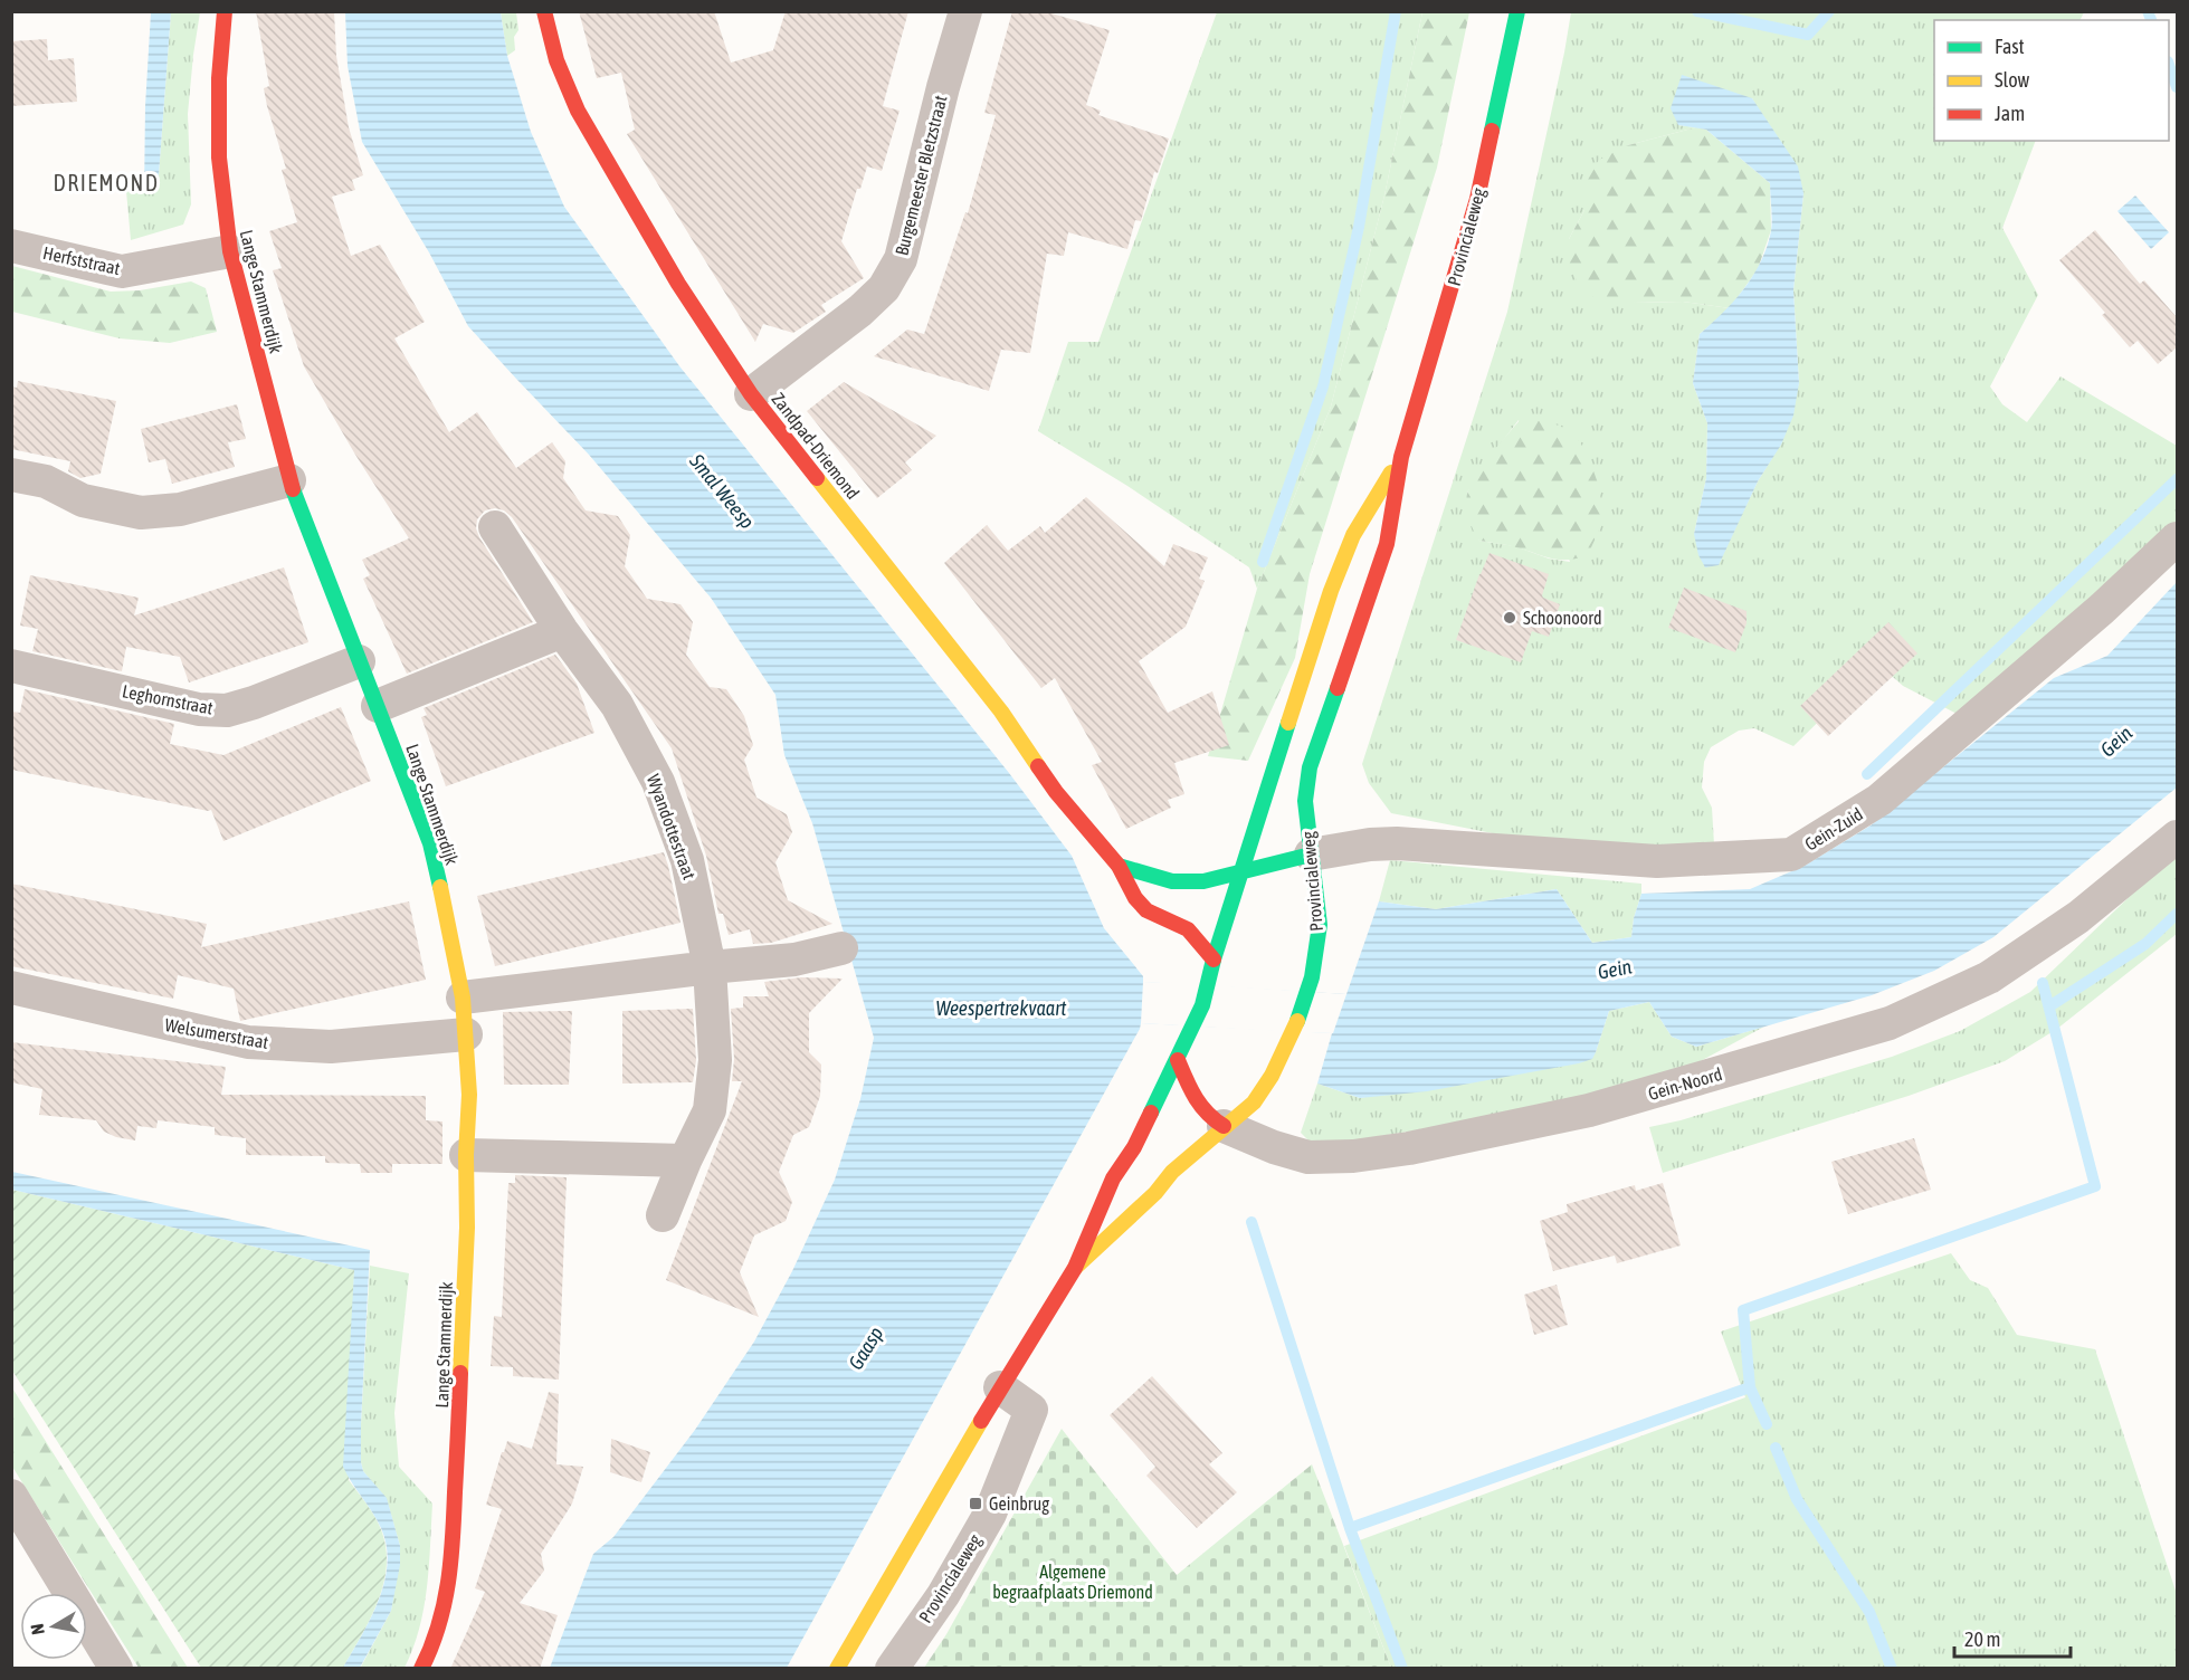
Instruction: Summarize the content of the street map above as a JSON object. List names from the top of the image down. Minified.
{"streets":{"street":["Burgemeester Bletzstraat","Provincialeweg","Herfststraat","Lange Stammerdijk","Zandpad-Driemond","Leghornstraat","Wyandottestraat","Gein-Zuid","Welsumerstraat","Gein-Noord"]},"crossings":[["Burgemeester Bletzstraat","Zandpad-Driemond"],["Provincialeweg","Zandpad-Driemond"],["Provincialeweg","Gein-Zuid"],["Provincialeweg","Gein-Noord"],["Herfststraat","Lange Stammerdijk"],["Lange Stammerdijk","Leghornstraat"],["Lange Stammerdijk","Welsumerstraat"]],"districts":["DRIEMOND"],"water":["Smal Weesp","Gein","Weespertrekvaart","Gaasp"],"parks":["Algemene begraafplaats Driemond"],"places":{"other":["Schoonoord"],"transit":["Geinbrug"]},"legend":["Fast","Slow","Jam"],"scale_bar":"20 m","north":"left"}
